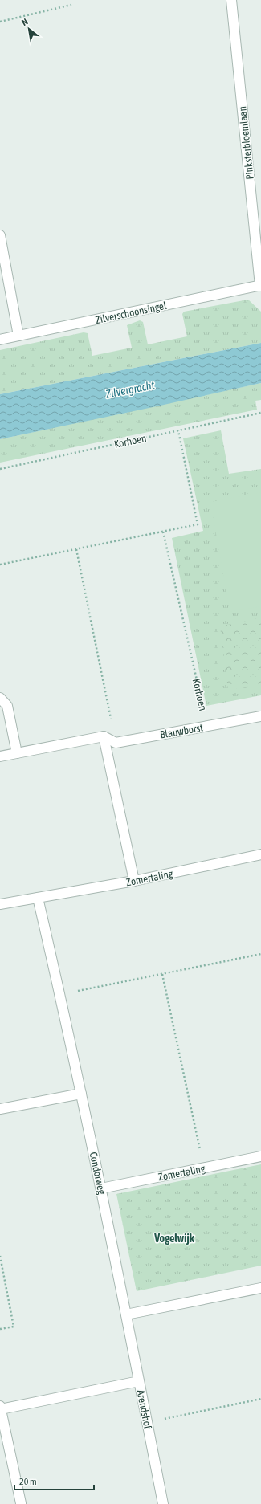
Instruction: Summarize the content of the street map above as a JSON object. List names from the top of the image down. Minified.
{"streets":{"street":["Pinksterbloemlaan","Zilverschoonsingel","Blauwborst","Zomertaling","Condorweg","Arendshof"],"path":["Korhoen"]},"crossings":[["Pinksterbloemlaan","Zilverschoonsingel"],["Korhoen","Blauwborst"],["Zomertaling","Condorweg"],["Condorweg","Arendshof"]],"districts":["Vogelwijk"],"water":["Zilvergracht"],"scale_bar":"20 m","north":"top left"}
